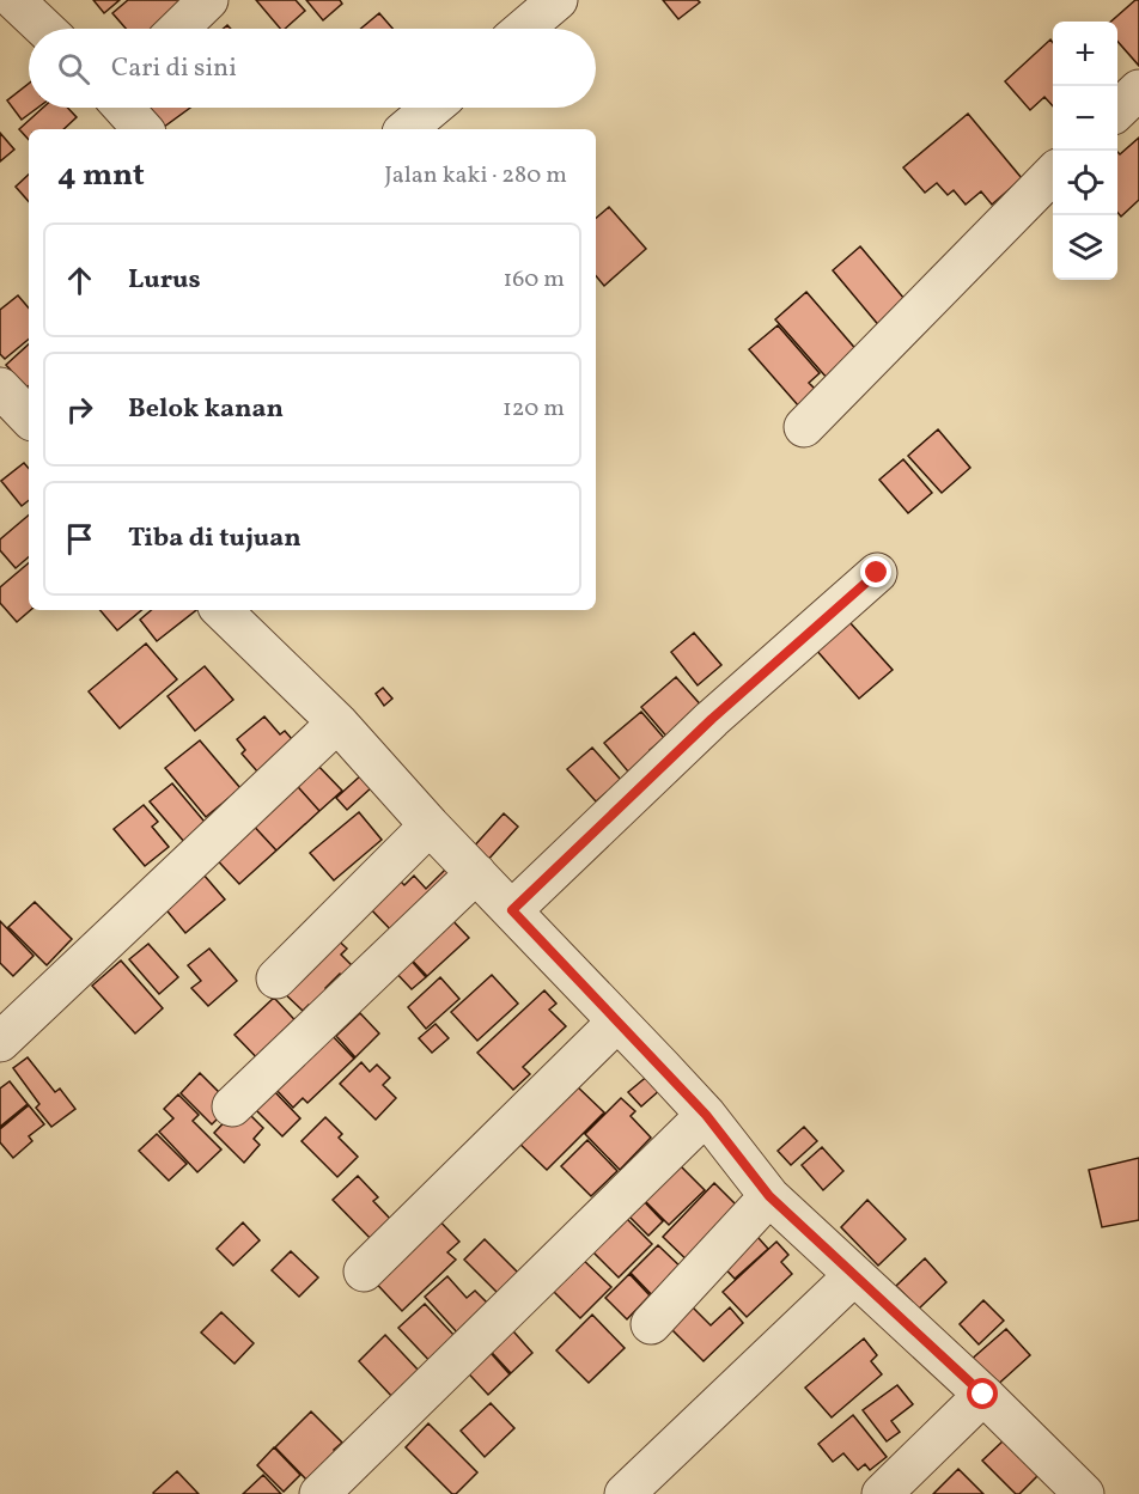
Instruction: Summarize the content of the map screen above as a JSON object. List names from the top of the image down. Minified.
{"page":{"map_buttons":["+","−"],"search":"Cari di sini","heading":["4 mnt","Jalan kaki · 280 m"],"list":[["Lurus","160 m"],["Belok kanan","120 m"],"Tiba di tujuan"]}}
